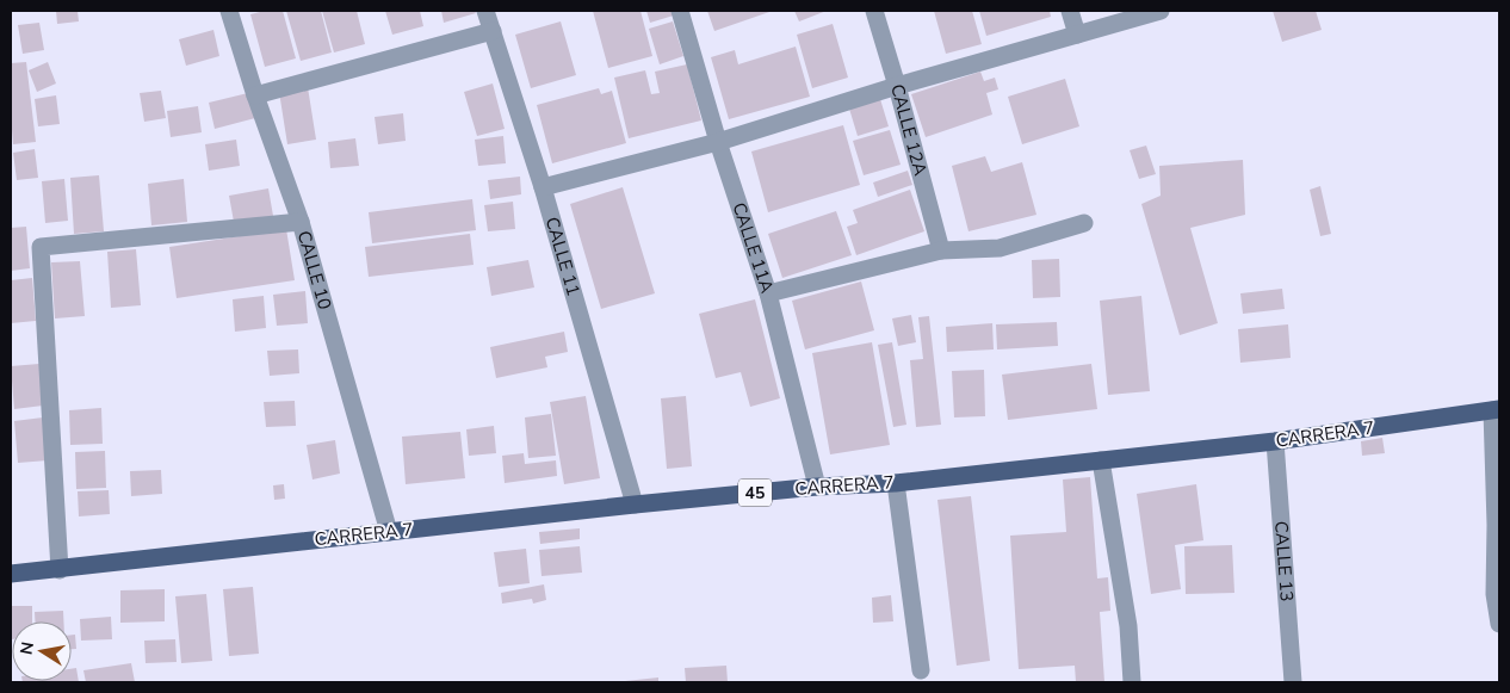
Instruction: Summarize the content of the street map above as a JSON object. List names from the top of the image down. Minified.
{"streets":{"main road":["CARRERA 7","45"],"street":["CALLE 12A","CALLE 11A","CALLE 11","CALLE 10","CALLE 13"]},"crossings":[["CALLE 11A","CARRERA 7"],["CALLE 11","CARRERA 7"],["CALLE 10","CARRERA 7"],["CARRERA 7","CALLE 13"]],"north":"left"}
